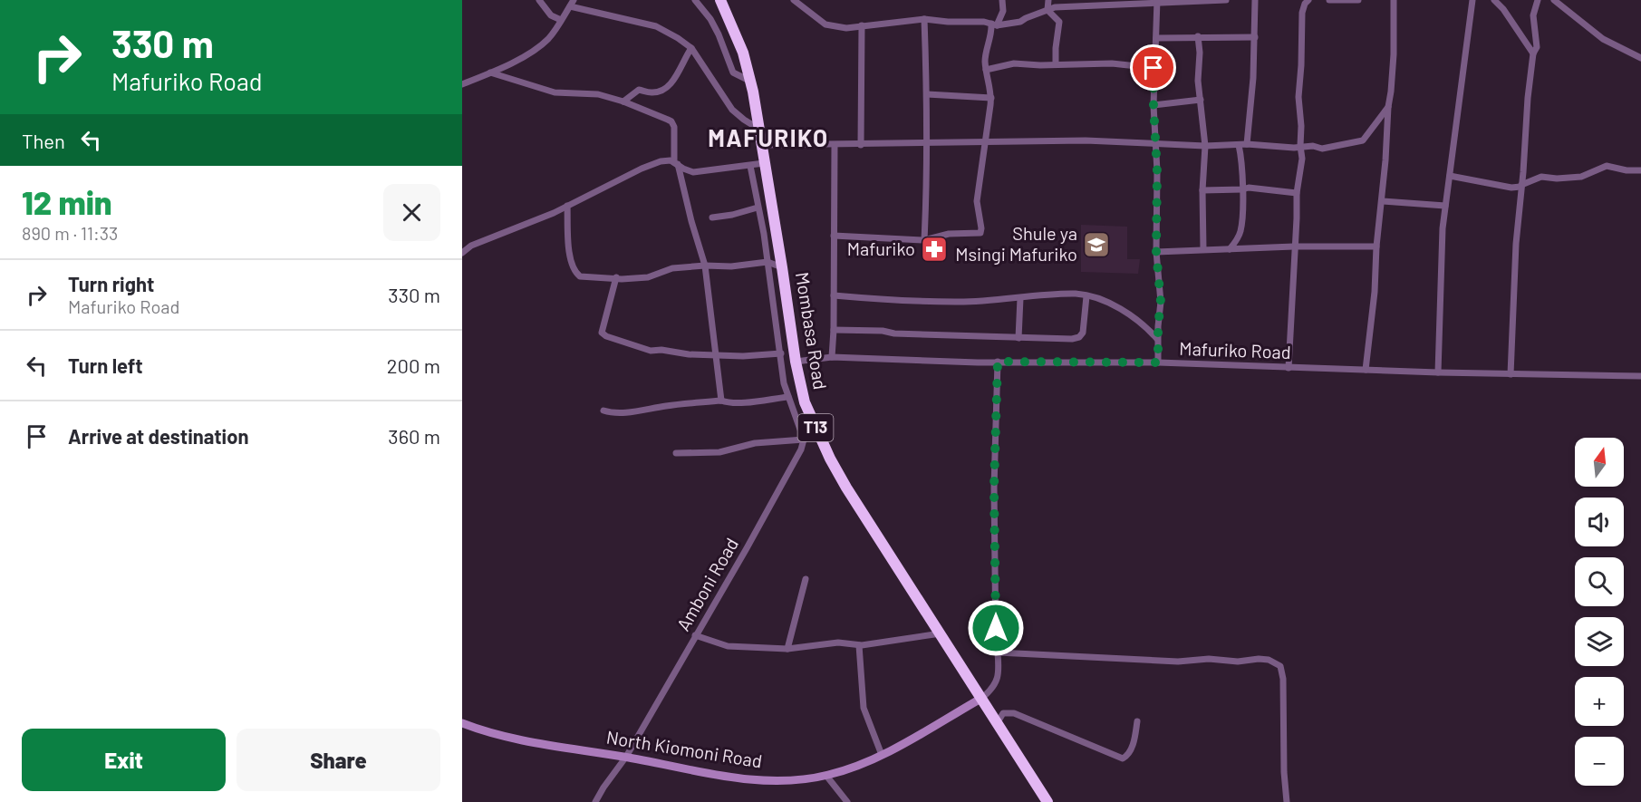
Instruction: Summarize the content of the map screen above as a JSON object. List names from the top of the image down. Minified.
{"streets":{"highway":["Mombasa Road","T13"],"main road":["North Kiomoni Road"],"street":["Mafuriko Road","Amboni Road"]},"crossings":[["Mombasa Road","Mafuriko Road"],["Mombasa Road","North Kiomoni Road"],["Amboni Road","North Kiomoni Road"]],"districts":["MAFURIKO"],"places":{"school or university":["Shule ya Msingi Mafuriko"],"pharmacy":["Mafuriko"]},"north":"top","page":{"turn":["330 m","Mafuriko Road"],"then":"Then","heading":["12 min","890 m · 11:33"],"list":[{"name":"Turn right","note":"Mafuriko Road","value":"330 m"},{"name":"Turn left","value":"200 m"},{"name":"Arrive at destination","value":"360 m"}],"map_buttons":["+","−"],"buttons":["Exit","Share"]}}
